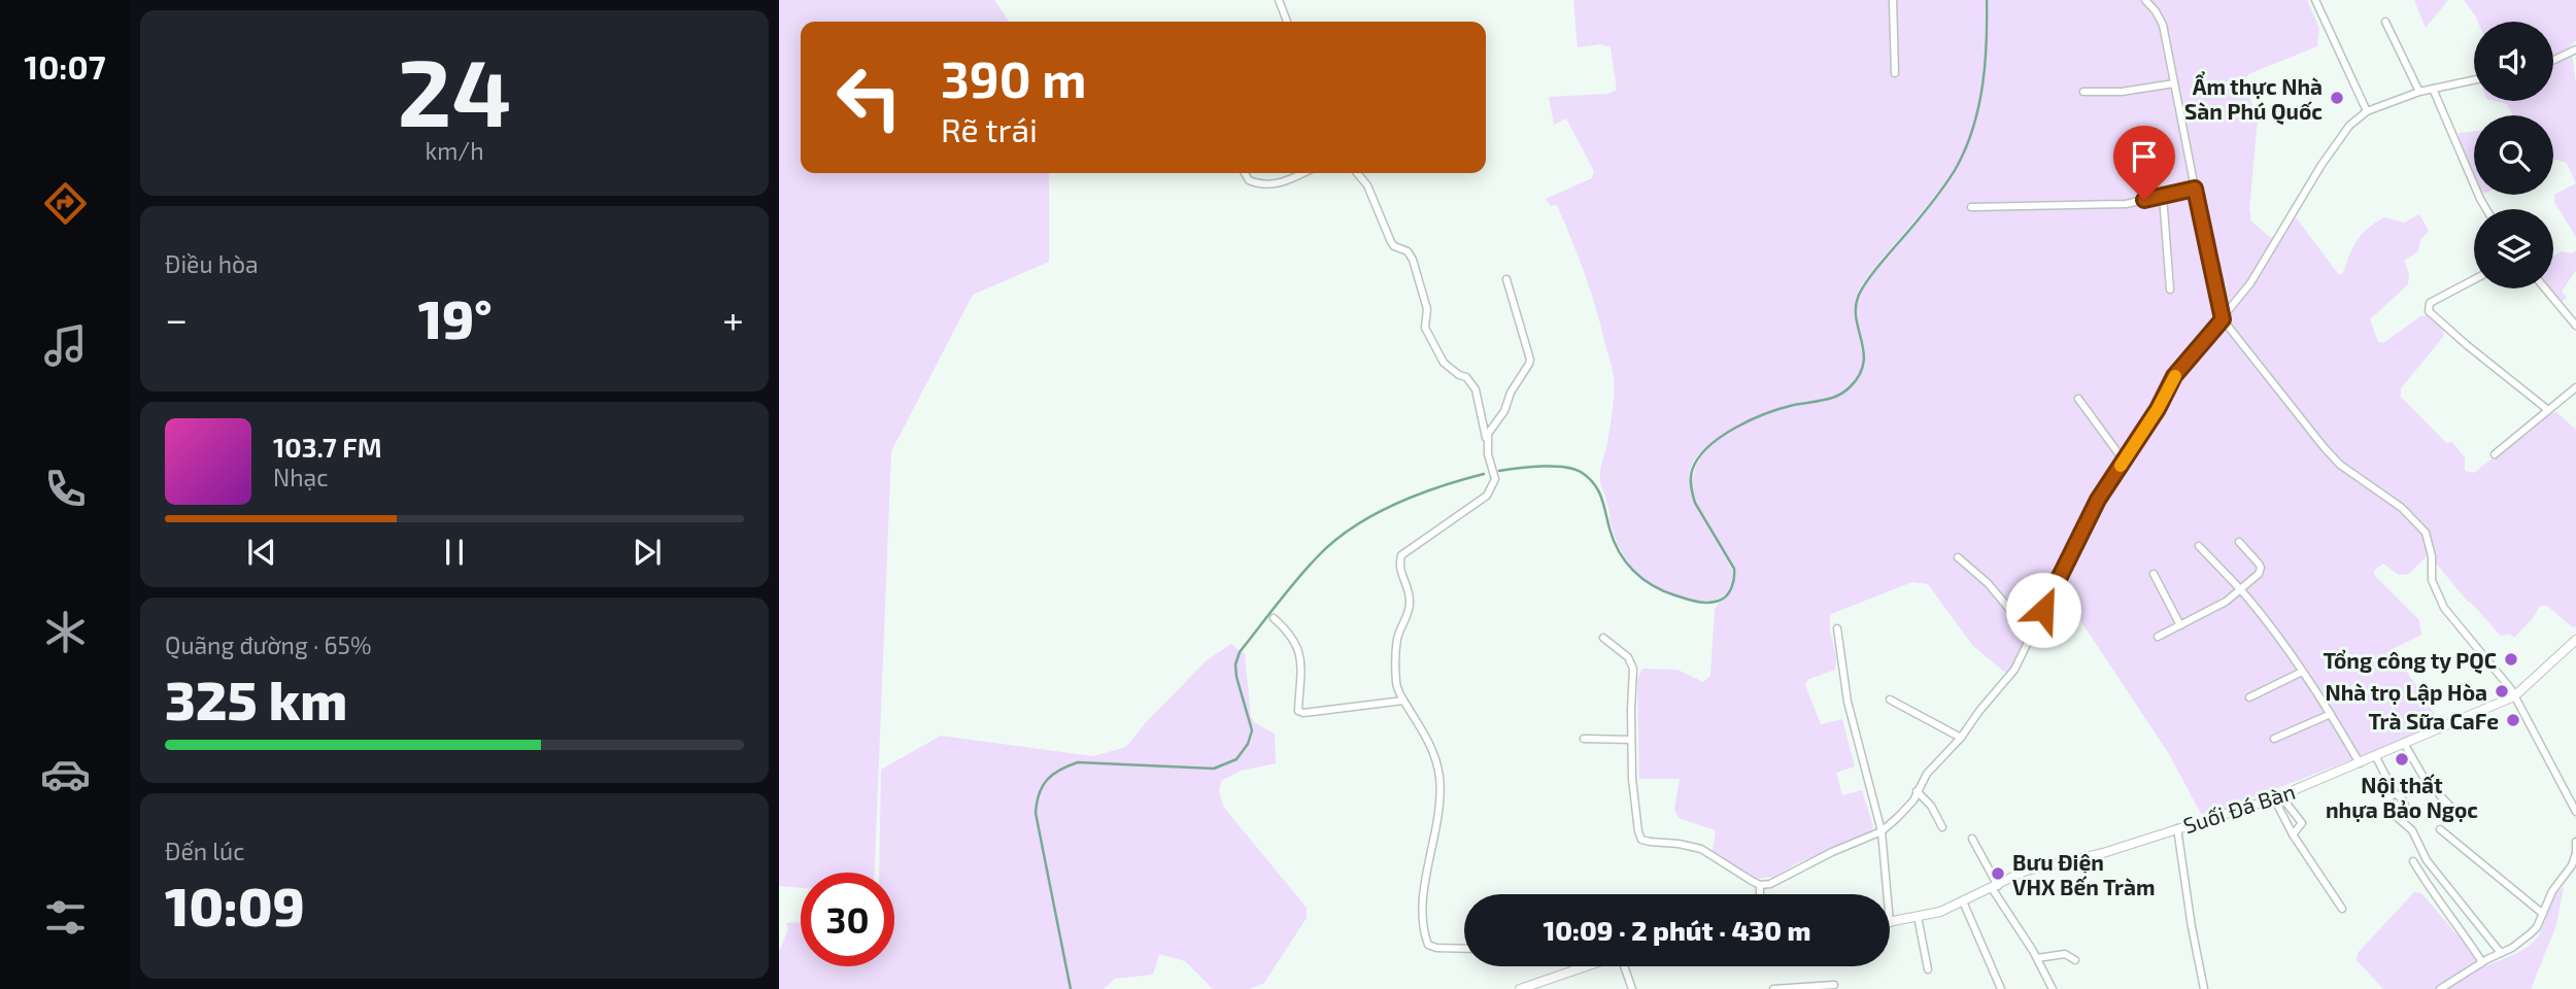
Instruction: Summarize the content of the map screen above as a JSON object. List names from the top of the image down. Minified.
{"streets":{"street":["Suối Đá Bàn"]},"places":["Ẩm thực Nhà Sàn Phú Quốc","Tổng công ty PQC","Nhà trọ Lập Hòa","Trà Sữa CaFe","Nội thất nhựa Bảo Ngọc","Bưu Điện VHX Bến Tràm"],"page":{"tabs":"10:07","tile":[["24","km/h"],"Điều hòa",["Quãng đường · 65%","325 km"],["Đến lúc","10:09"]],"turn":["390 m","Rẽ trái"],"heat":["−","19°","+"],"song":["103.7 FM","Nhạc"],"limit":"30","trip":"10:09 · 2 phút · 430 m"}}
